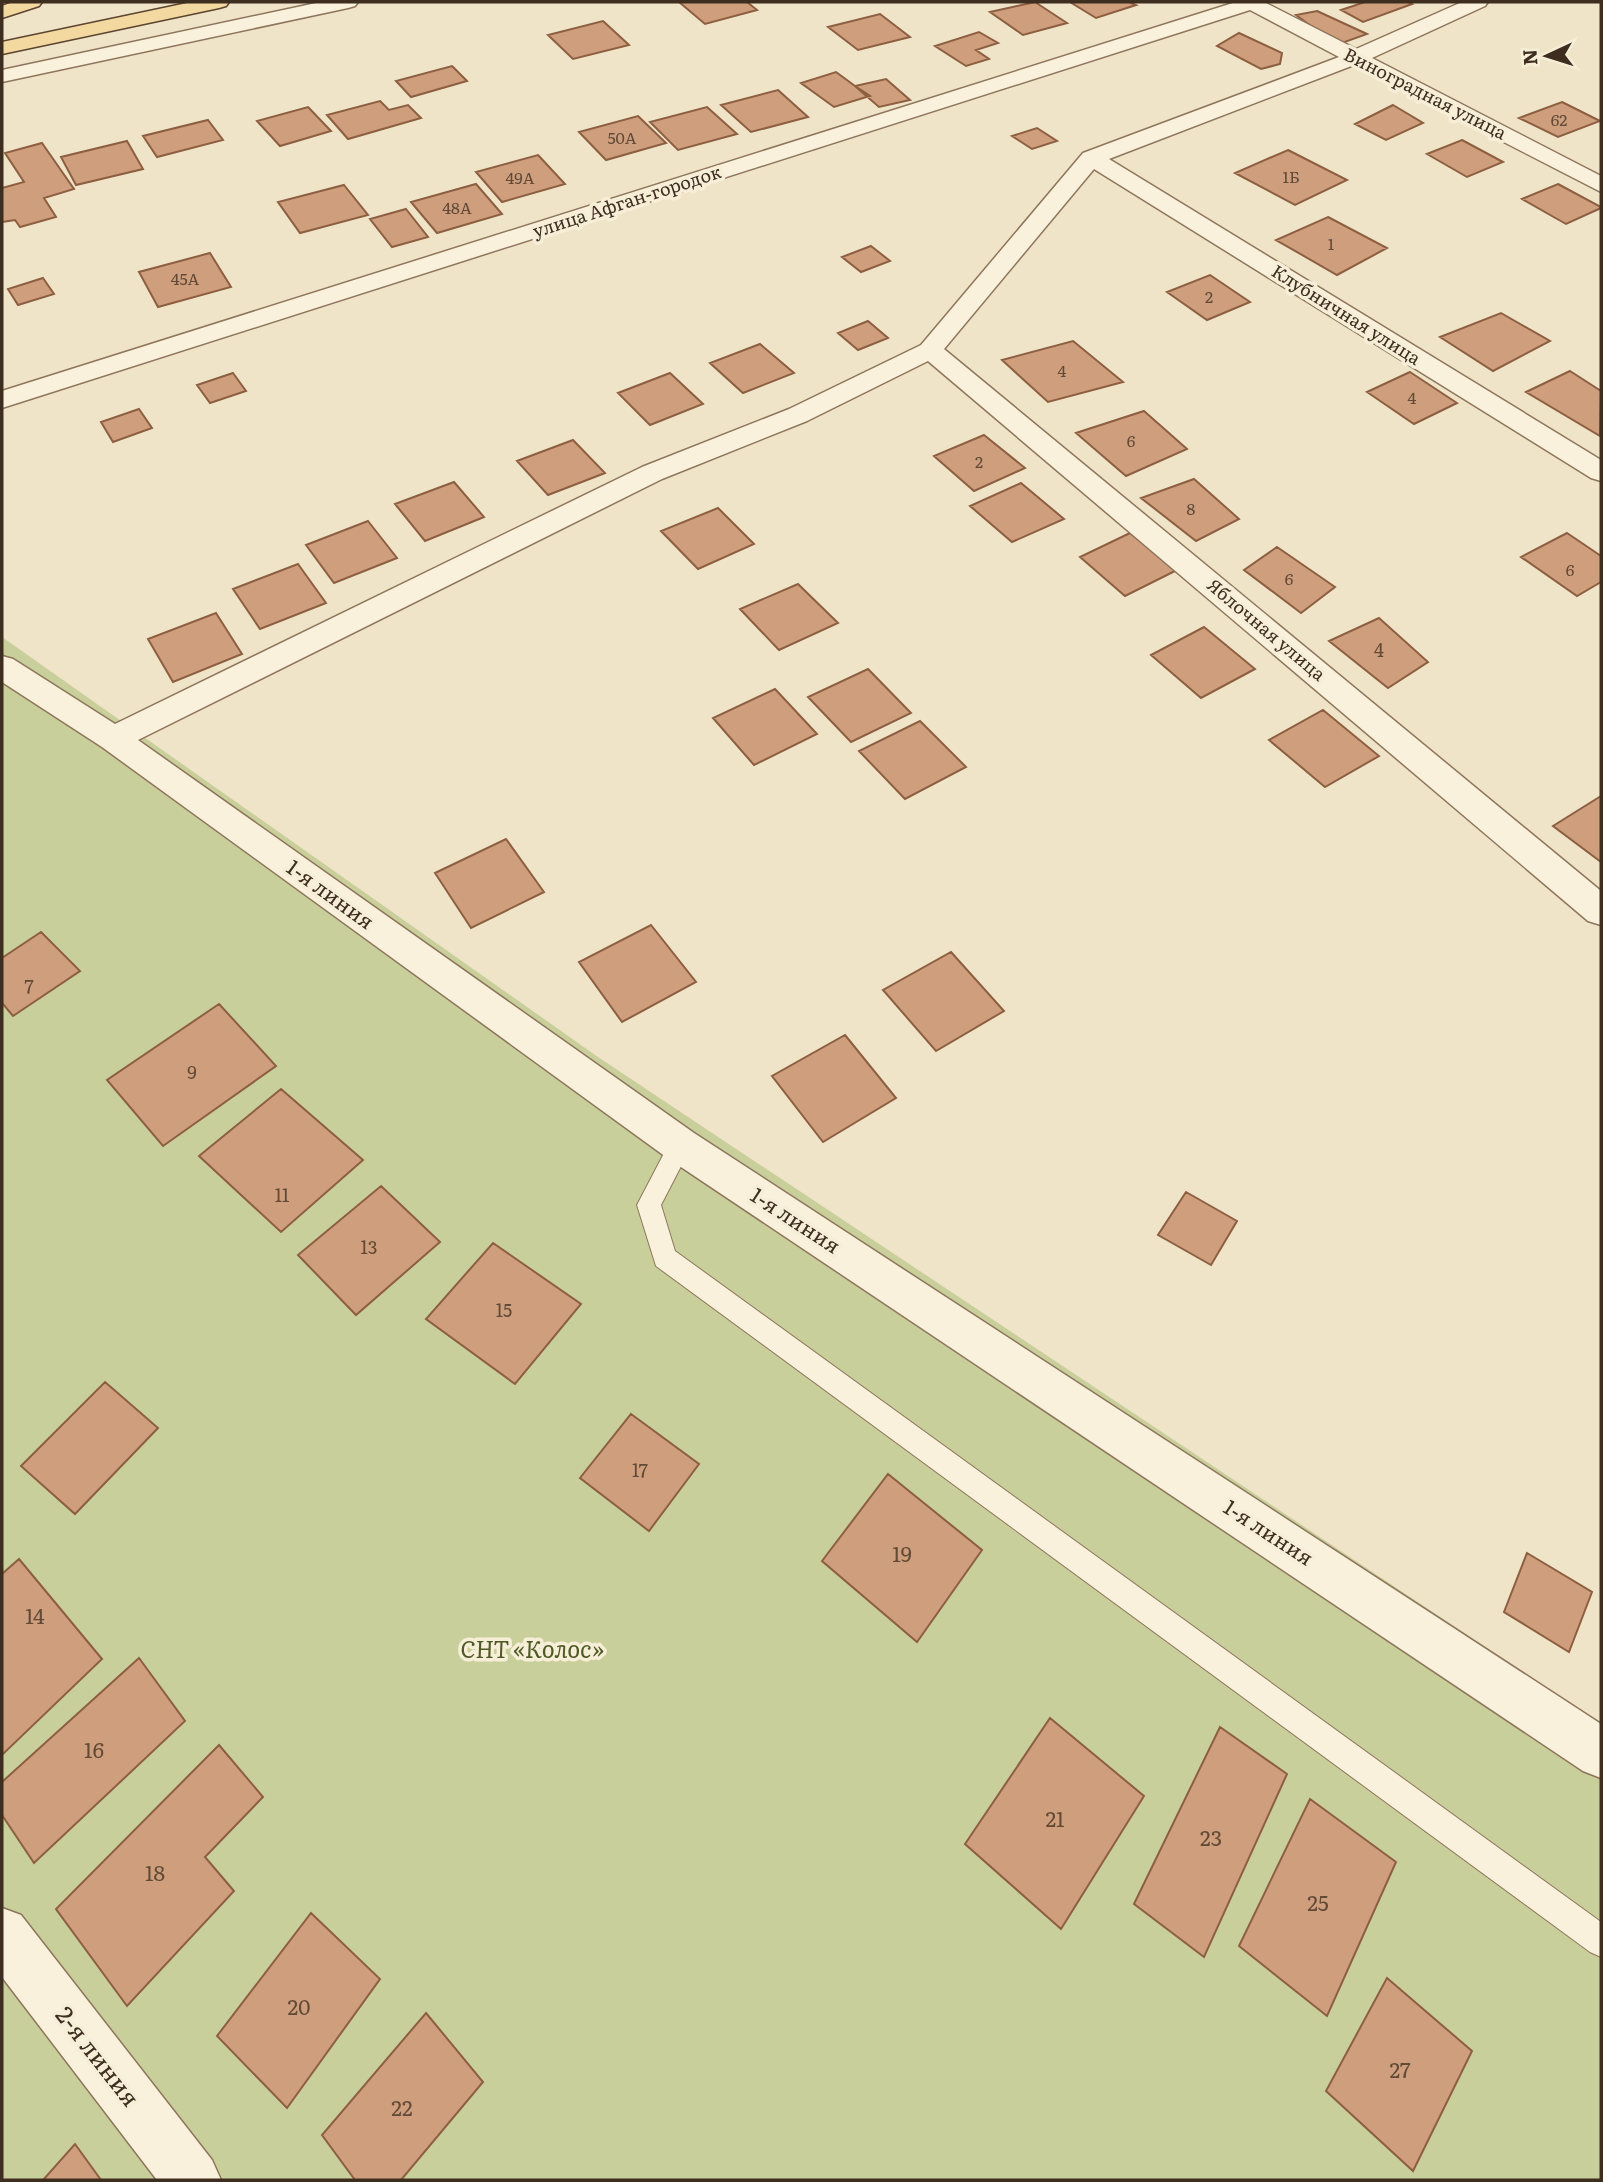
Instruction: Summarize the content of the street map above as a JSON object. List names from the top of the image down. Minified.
{"streets":{"street":["Виноградная улица","улица Афган-городок","Клубничная улица","Яблочная улица","1-я линия","2-я линия"]},"crossings":[["Виноградная улица","улица Афган-городок"]],"parks":["СНТ «Колос»"],"house_numbers":["62","50А","1Б","49А","48А","1","45А","2","4","4","6","2","8","6","6","4","7","9","11","13","15","17","19","14","16","21","23","18","25","20","27","22"],"north":"left"}
